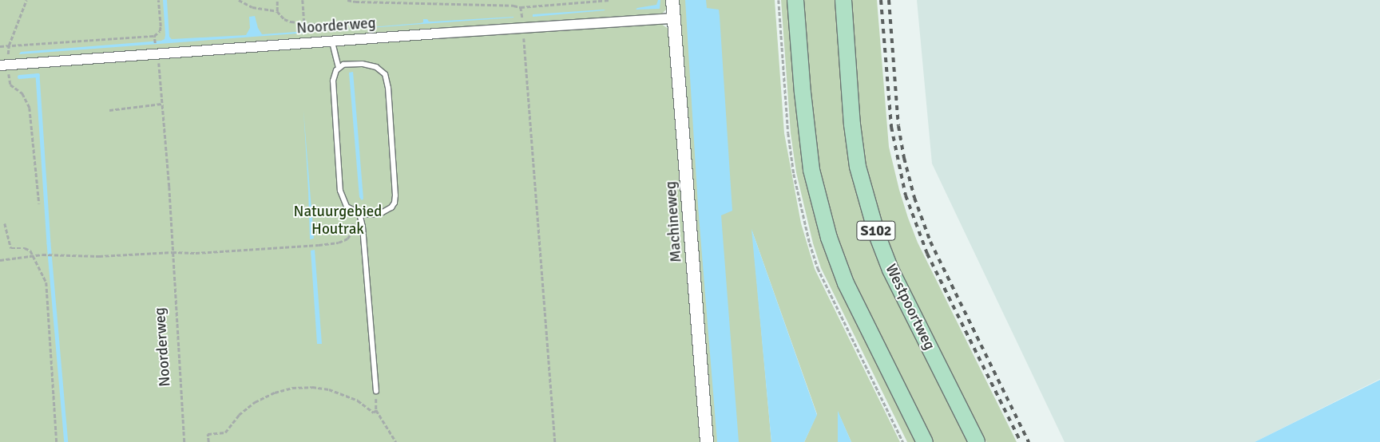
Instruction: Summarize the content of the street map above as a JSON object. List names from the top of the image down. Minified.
{"streets":{"main road":["S102","Westpoortweg"],"street":["Noorderweg","Machineweg"]},"crossings":[["Noorderweg","Machineweg"]],"parks":["Natuurgebied Houtrak"]}
